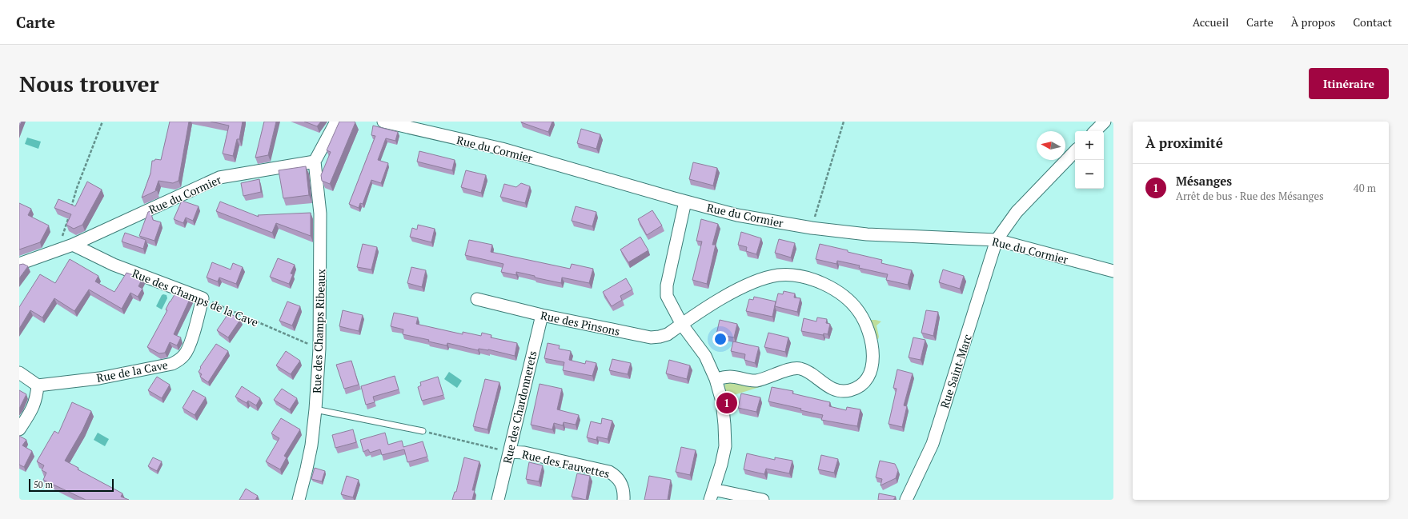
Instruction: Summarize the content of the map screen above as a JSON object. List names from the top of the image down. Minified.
{"streets":{"street":["Rue du Cormier","Rue des Champs de la Cave","Rue des Pinsons","Rue des Champs Ribeaux","Rue de la Cave","Rue Saint-Marc","Rue des Chardonnerets","Rue des Fauvettes"]},"crossings":[["Rue du Cormier","Rue des Champs de la Cave"],["Rue du Cormier","Rue des Champs Ribeaux"],["Rue du Cormier","Rue Saint-Marc"],["Rue des Champs de la Cave","Rue des Champs Ribeaux"],["Rue des Champs de la Cave","Rue de la Cave"],["Rue des Pinsons","Rue des Chardonnerets"],["Rue des Chardonnerets","Rue des Fauvettes"]],"scale_bar":"50 m","north":"left","page":{"header":"Carte","nav":["Accueil","Carte","À propos","Contact"],"buttons":"Itinéraire","title":"Nous trouver","heading":"À proximité","map_buttons":["+","−"],"list":[{"mark":"1","name":"Mésanges","note":"Arrêt de bus · Rue des Mésanges","value":"40 m"}],"pins":"1","scale":"50 m"}}
